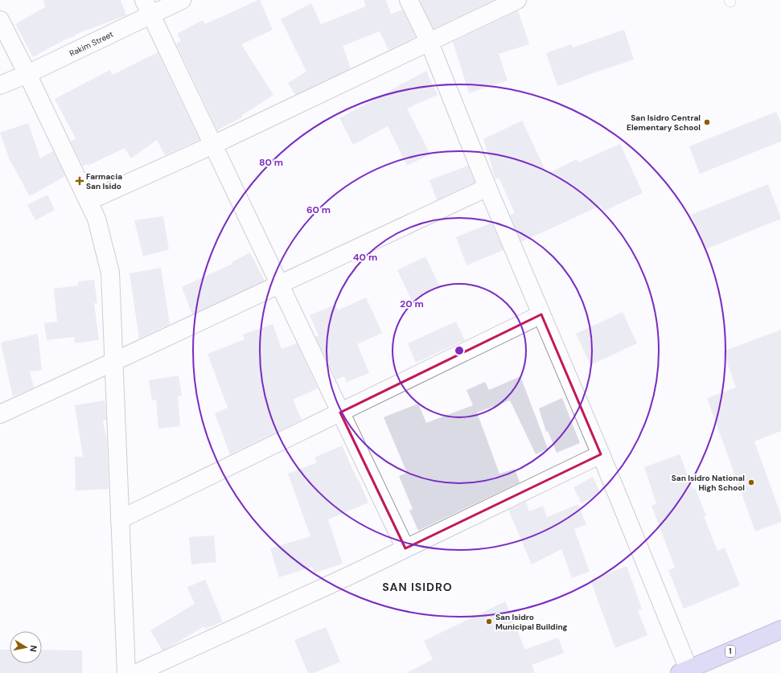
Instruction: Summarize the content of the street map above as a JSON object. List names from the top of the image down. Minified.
{"streets":{"highway":["1"],"street":["Rakim Street"]},"districts":["SAN ISIDRO"],"places":{"other":["San Isidro Central Elementary School","San Isidro National High School","San Isidro Municipal Building"],"health":["Farmacia San Isido"]},"north":"right","rings":["80 m","60 m","40 m","20 m"]}
